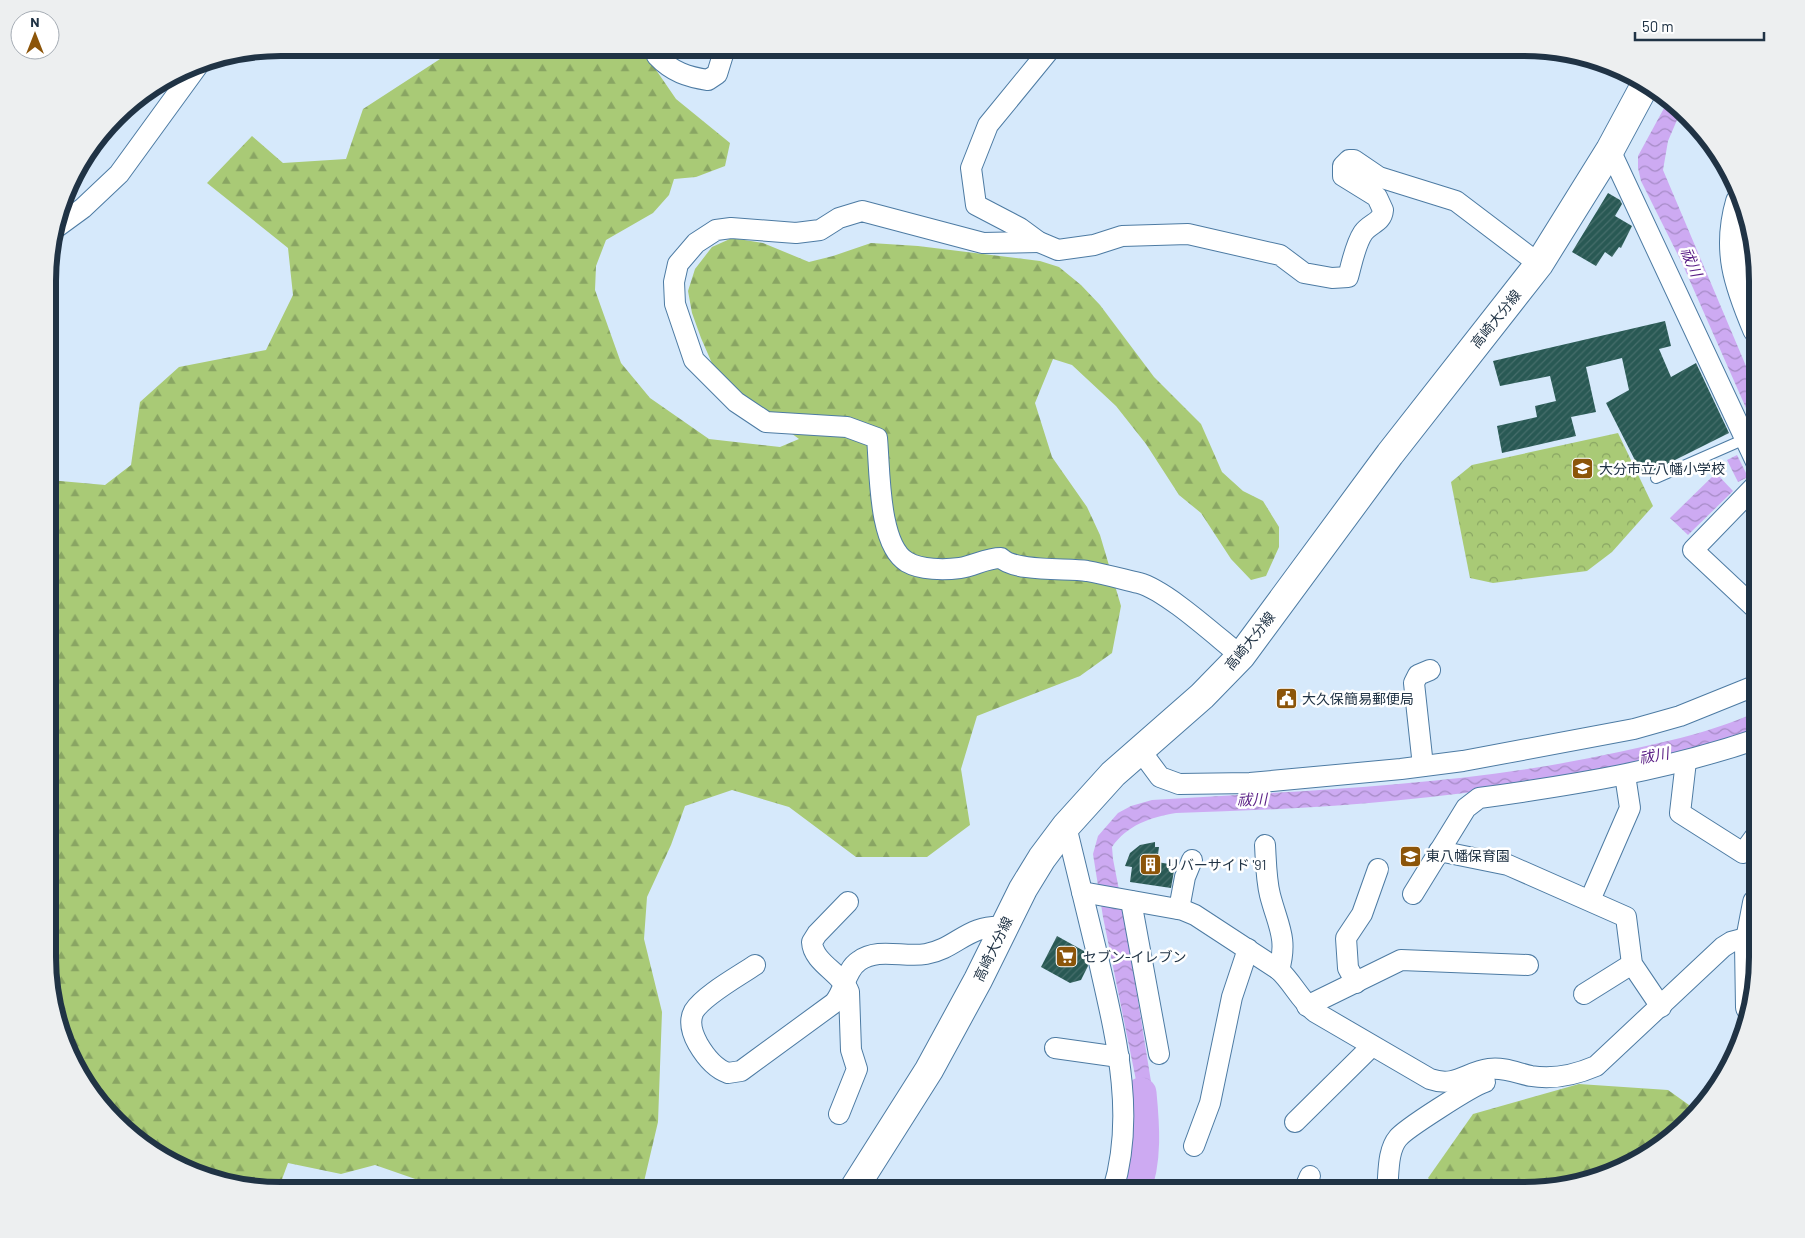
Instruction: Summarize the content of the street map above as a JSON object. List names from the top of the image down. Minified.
{"streets":{"main road":["高崎大分線"]},"water":["祓川"],"places":{"school or university":["大分市立八幡小学校","東八幡保育園"],"public building":["大久保簡易郵便局"],"building":["リバーサイド '91"],"supermarket":["セブン-イレブン"]},"scale_bar":"50 m","north":"top"}
